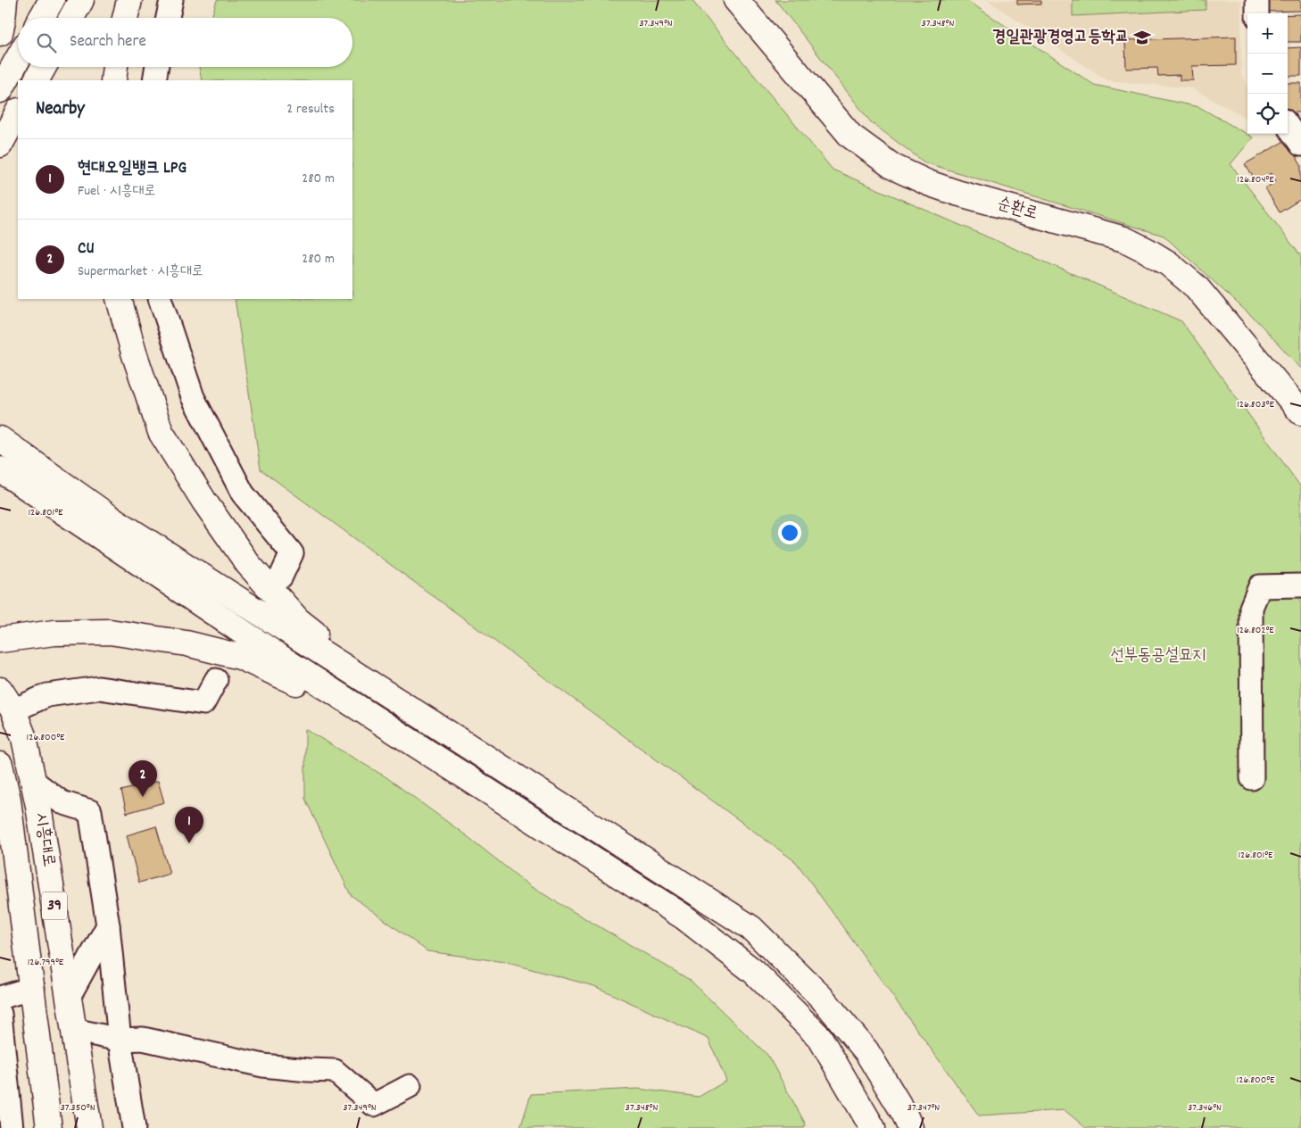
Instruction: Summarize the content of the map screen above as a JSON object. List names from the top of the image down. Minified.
{"streets":{"main road":["순환로","시흥대로","39"]},"parks":["선부동공설묘지"],"places":{"school or university":["경일관광경영고등학교"]},"page":{"map_buttons":["+","−"],"search":"Search here","heading":["Nearby","2 results"],"list":[{"mark":"1","name":"현대오일뱅크 LPG","note":"Fuel · 시흥대로","value":"280 m"},{"mark":"2","name":"CU","note":"Supermarket · 시흥대로","value":"280 m"}],"pins":["2","1"]},"coordinates":["37.349°N","37.348°N","126.804°E","126.803°E","126.801°E","126.802°E","126.800°E","126.799°E","37.350°N","37.347°N","37.346°N"]}
